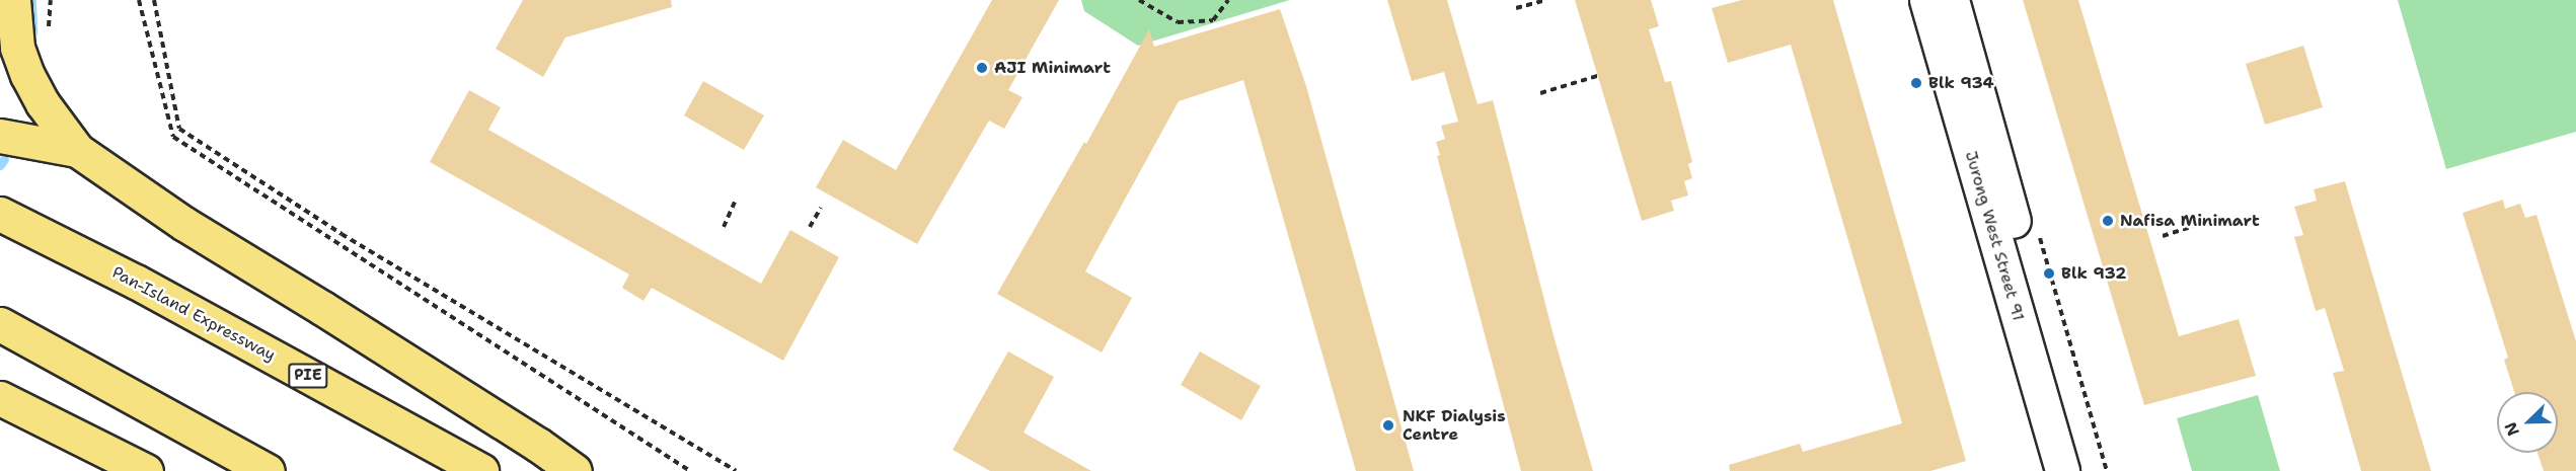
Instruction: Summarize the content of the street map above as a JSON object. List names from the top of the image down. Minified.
{"streets":{"highway":["Pan-Island Expressway","PIE"],"street":["Jurong West Street 91"]},"places":["AJI Minimart","Blk 934","Nafisa Minimart","Blk 932","NKF Dialysis Centre"],"north":"bottom left"}
